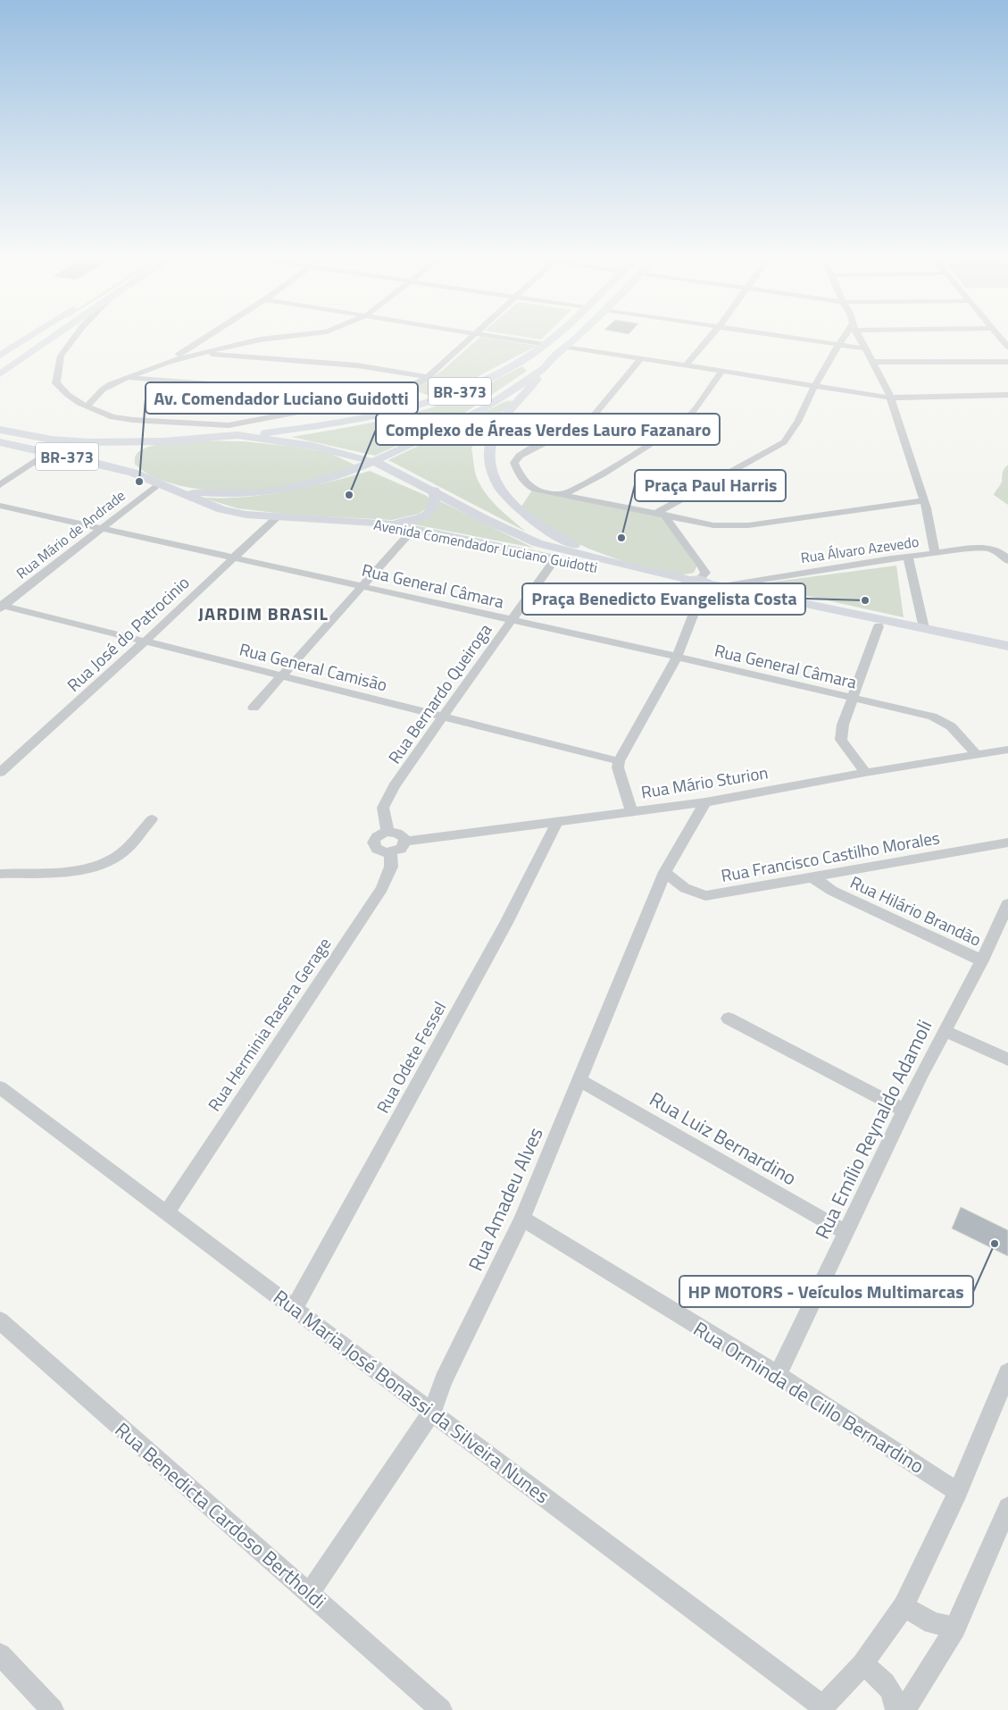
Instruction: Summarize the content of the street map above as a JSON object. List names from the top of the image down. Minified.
{"streets":{"main road":["BR-373","Avenida Comendador Luciano Guidotti"],"street":["Rua Mário de Andrade","Rua Álvaro Azevedo","Rua General Câmara","Rua José do Patrocinio","Rua General Camisão","Rua Bernardo Queiroga","Rua Mário Sturion","Rua Francisco Castilho Morales","Rua Hilário Brandão","Rua Herminia Rasera Gerage","Rua Odete Fessel","Rua Emílio Reynaldo Adamoli","Rua Luiz Bernardino","Rua Amadeu Alves","Rua Maria José Bonassi da Silveira Nunes","Rua Orminda de Cillo Bernardino","Rua Benedicta Cardoso Bertholdi"]},"crossings":[["BR-373","Rua Mário de Andrade"],["BR-373","Avenida Comendador Luciano Guidotti"],["Rua Mário de Andrade","Avenida Comendador Luciano Guidotti"],["Rua Mário de Andrade","Rua General Câmara"],["Rua Mário de Andrade","Rua General Camisão"],["Avenida Comendador Luciano Guidotti","Rua Álvaro Azevedo"],["Avenida Comendador Luciano Guidotti","Rua José do Patrocinio"],["Avenida Comendador Luciano Guidotti","Rua Bernardo Queiroga"],["Rua General Câmara","Rua José do Patrocinio"],["Rua General Câmara","Rua Bernardo Queiroga"],["Rua General Câmara","Rua Mário Sturion"],["Rua José do Patrocinio","Rua General Camisão"],["Rua General Camisão","Rua Bernardo Queiroga"],["Rua Bernardo Queiroga","Rua Mário Sturion"],["Rua Bernardo Queiroga","Rua Herminia Rasera Gerage"],["Rua Mário Sturion","Rua Herminia Rasera Gerage"],["Rua Mário Sturion","Rua Odete Fessel"],["Rua Mário Sturion","Rua Amadeu Alves"],["Rua Francisco Castilho Morales","Rua Hilário Brandão"],["Rua Francisco Castilho Morales","Rua Amadeu Alves"],["Rua Hilário Brandão","Rua Emílio Reynaldo Adamoli"],["Rua Herminia Rasera Gerage","Rua Maria José Bonassi da Silveira Nunes"],["Rua Odete Fessel","Rua Maria José Bonassi da Silveira Nunes"],["Rua Emílio Reynaldo Adamoli","Rua Luiz Bernardino"],["Rua Emílio Reynaldo Adamoli","Rua Orminda de Cillo Bernardino"],["Rua Luiz Bernardino","Rua Amadeu Alves"],["Rua Amadeu Alves","Rua Maria José Bonassi da Silveira Nunes"],["Rua Amadeu Alves","Rua Orminda de Cillo Bernardino"],["Rua Amadeu Alves","Rua Benedicta Cardoso Bertholdi"]],"districts":["JARDIM BRASIL"],"places":["Av. Comendador Luciano Guidotti","Complexo de Áreas Verdes Lauro Fazanaro","Praça Paul Harris","Praça Benedicto Evangelista Costa","HP MOTORS - Veículos Multimarcas"]}
